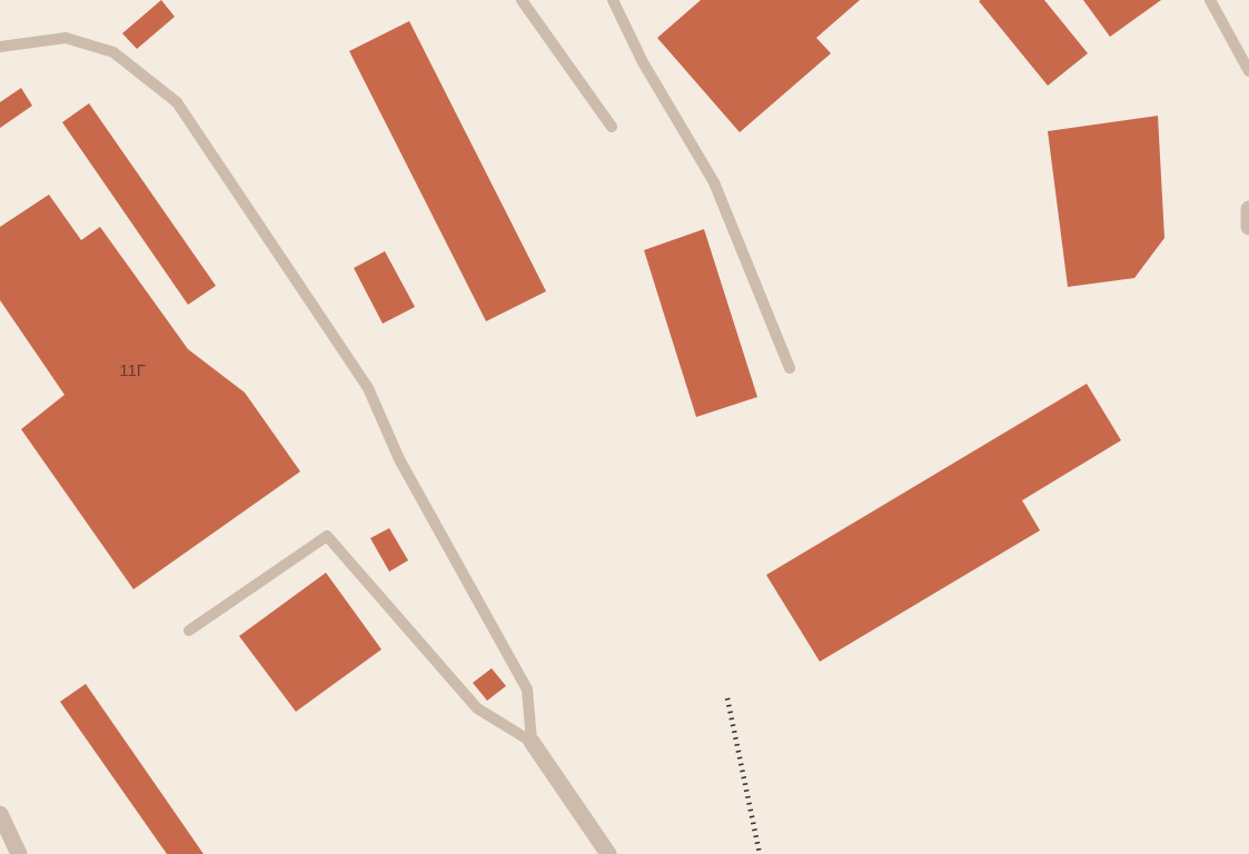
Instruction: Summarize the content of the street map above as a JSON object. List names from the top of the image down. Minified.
{"house_numbers":["11Г"]}
